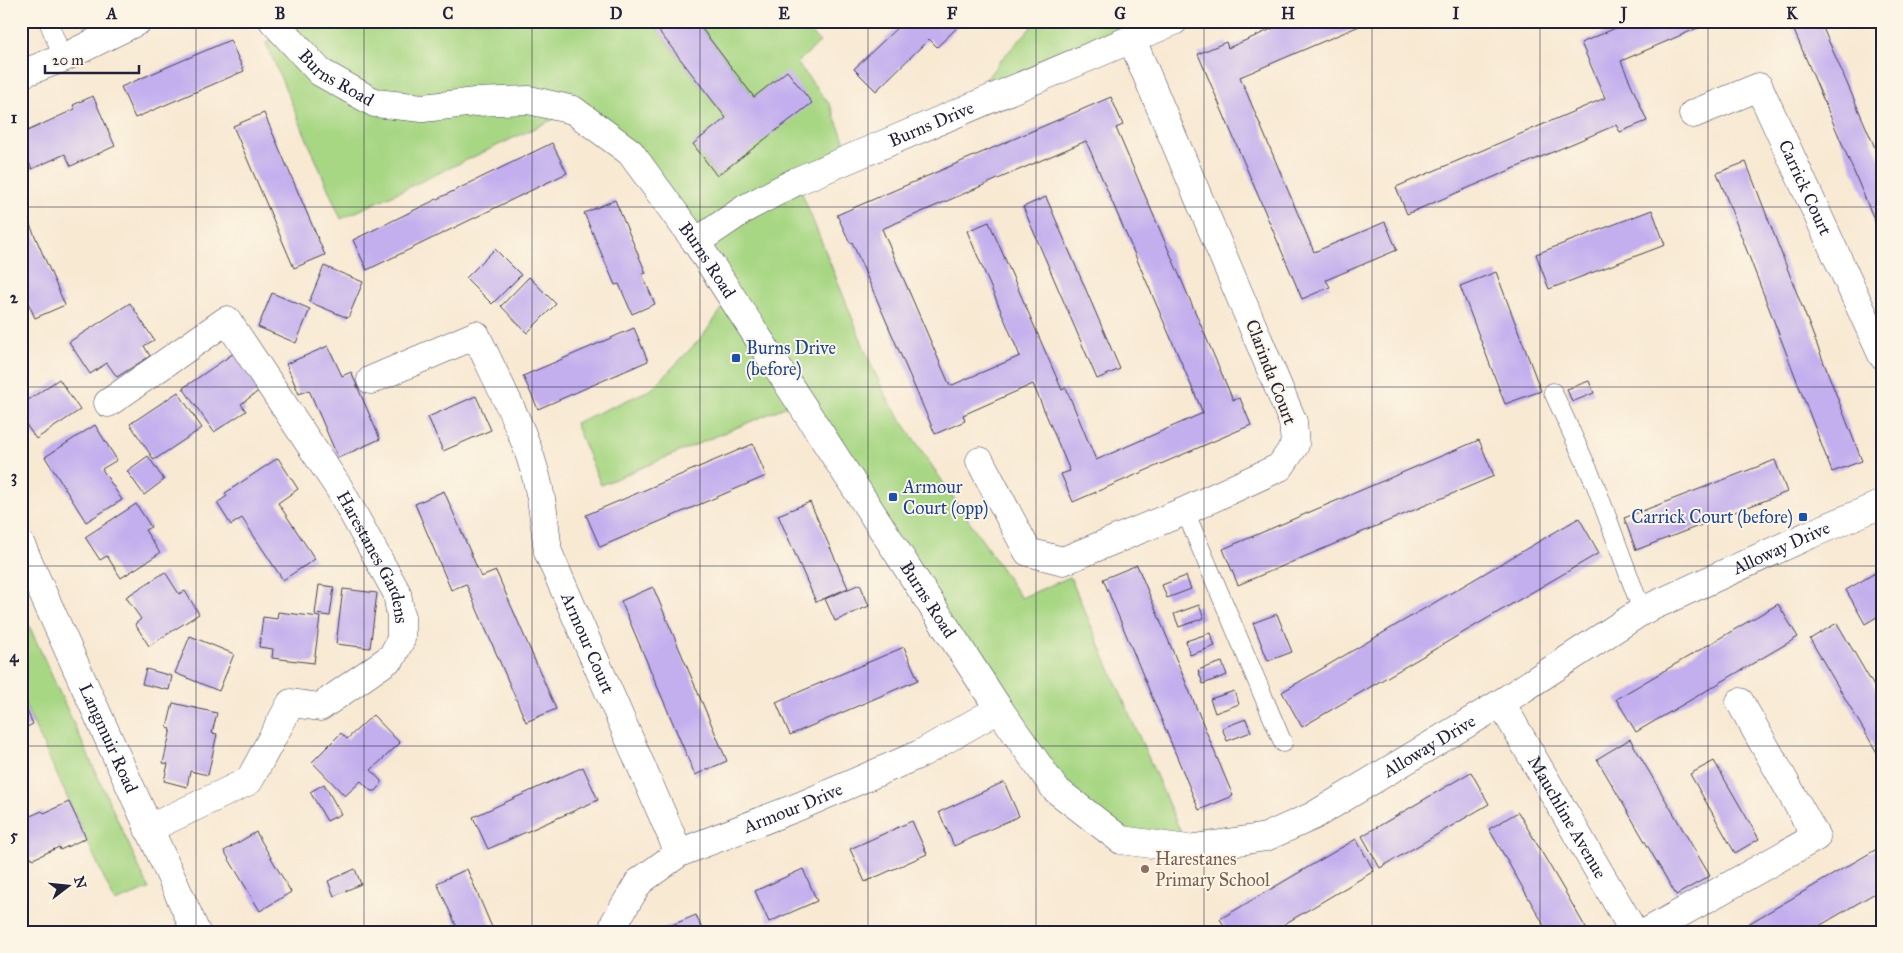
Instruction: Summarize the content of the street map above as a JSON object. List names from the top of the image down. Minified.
{"streets":{"street":["Burns Road","Burns Drive","Carrick Court","Clarinda Court","Alloway Drive","Harestanes Gardens","Armour Court","Langmuir Road","Armour Drive","Mauchline Avenue"]},"crossings":[["Burns Road","Burns Drive"],["Burns Road","Alloway Drive"],["Burns Road","Armour Drive"],["Burns Drive","Clarinda Court"],["Alloway Drive","Armour Drive"],["Alloway Drive","Mauchline Avenue"],["Harestanes Gardens","Langmuir Road"],["Armour Court","Armour Drive"]],"places":{"transit":["Burns Drive (before)","Armour Court (opp)","Carrick Court (before)"],"other":["Harestanes Primary School"]},"scale_bar":"20 m","north":"right","grid":{"columns":["A","B","C","D","E","F","G","H","I","J","K"],"rows":["1","2","3","4","5"]}}
